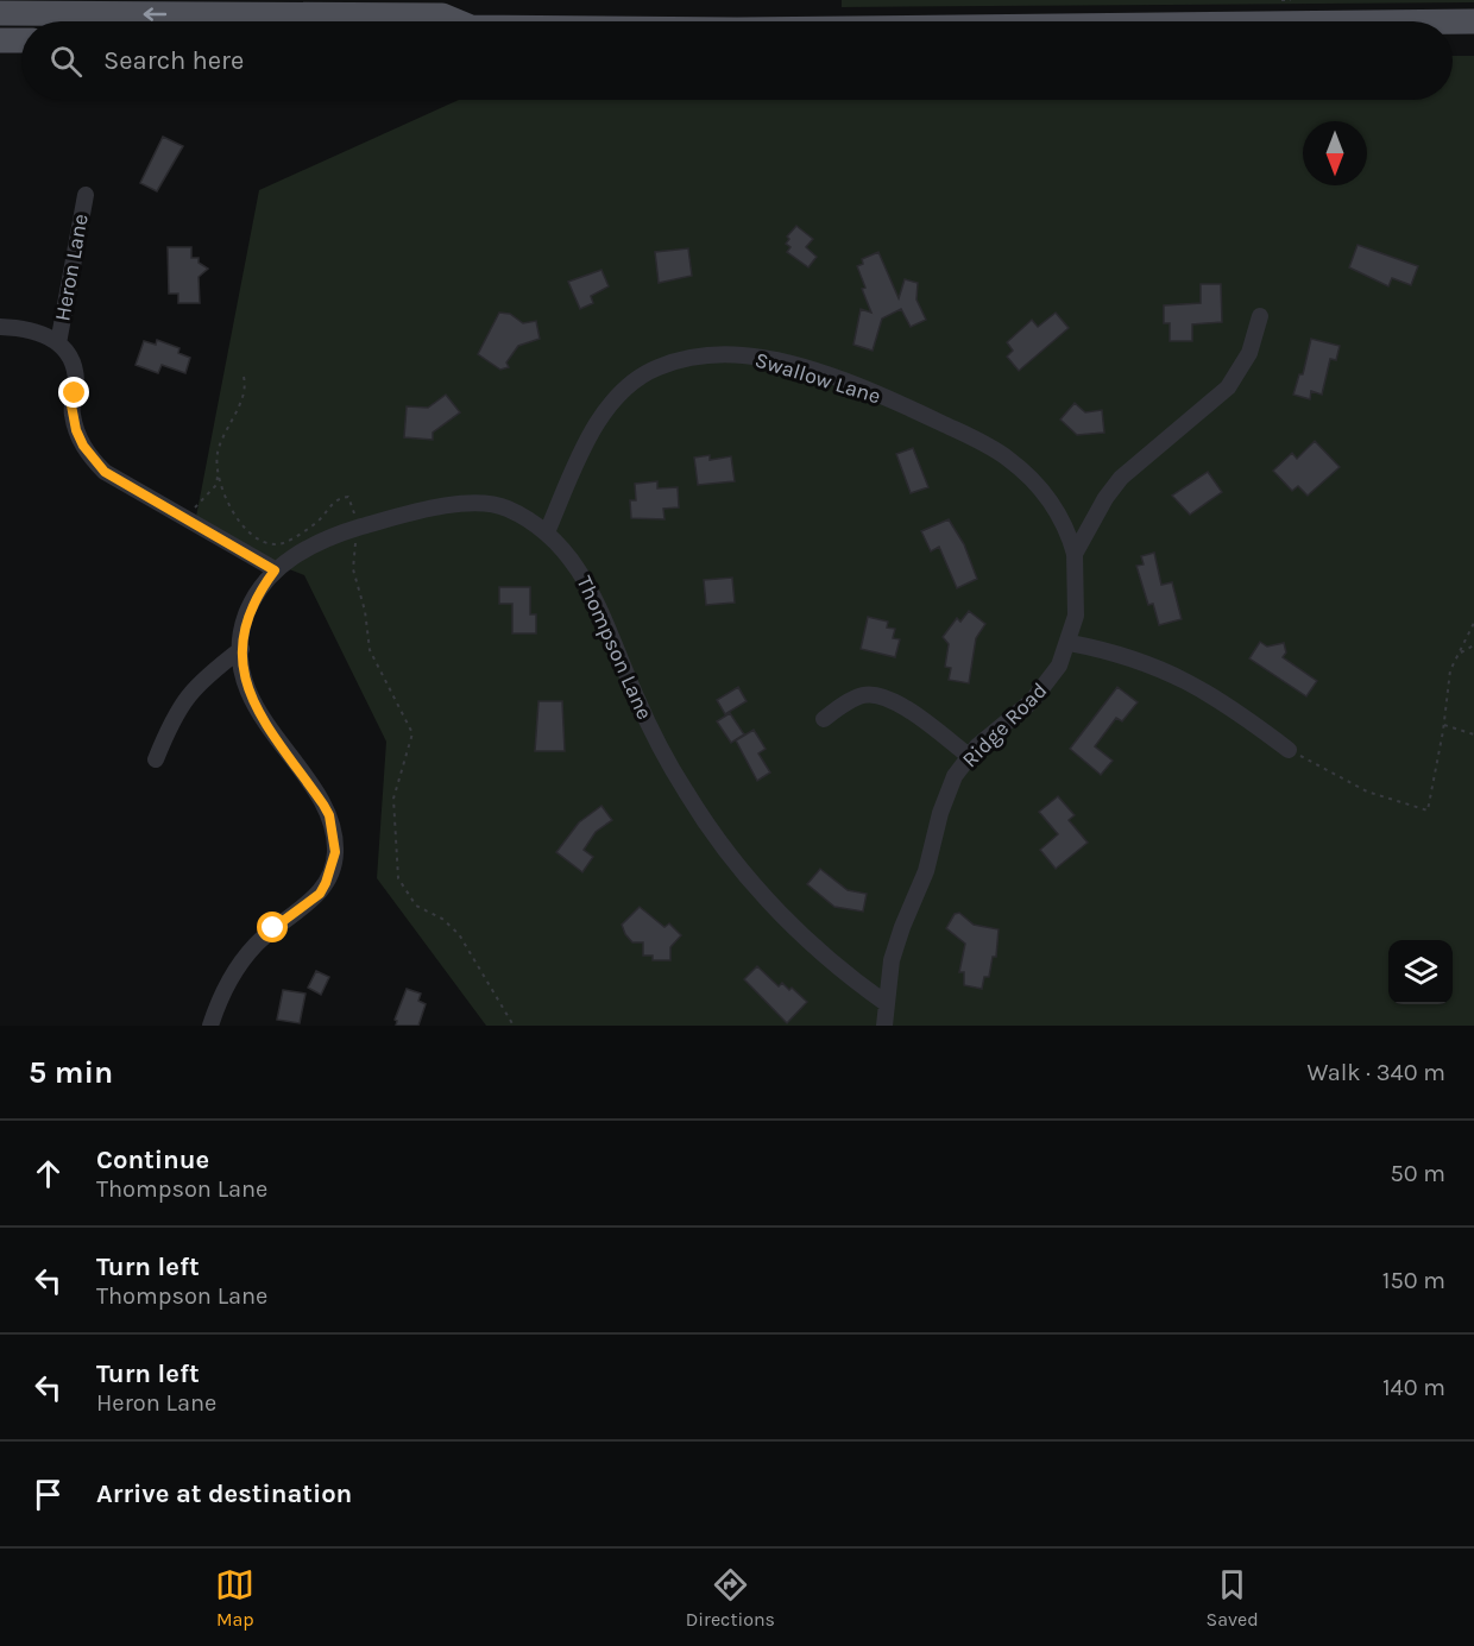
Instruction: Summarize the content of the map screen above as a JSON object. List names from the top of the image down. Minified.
{"streets":{"street":["Heron Lane","Swallow Lane","Thompson Lane","Ridge Road"]},"crossings":[["Heron Lane","Thompson Lane"],["Swallow Lane","Thompson Lane"],["Swallow Lane","Ridge Road"],["Thompson Lane","Ridge Road"]],"north":"bottom","page":{"search":"Search here","heading":["5 min","Walk · 340 m"],"list":[["Continue","Thompson Lane","50 m"],["Turn left","Thompson Lane","150 m"],["Turn left","Heron Lane","140 m"],"Arrive at destination"],"nav":["Map","Directions","Saved"]}}
